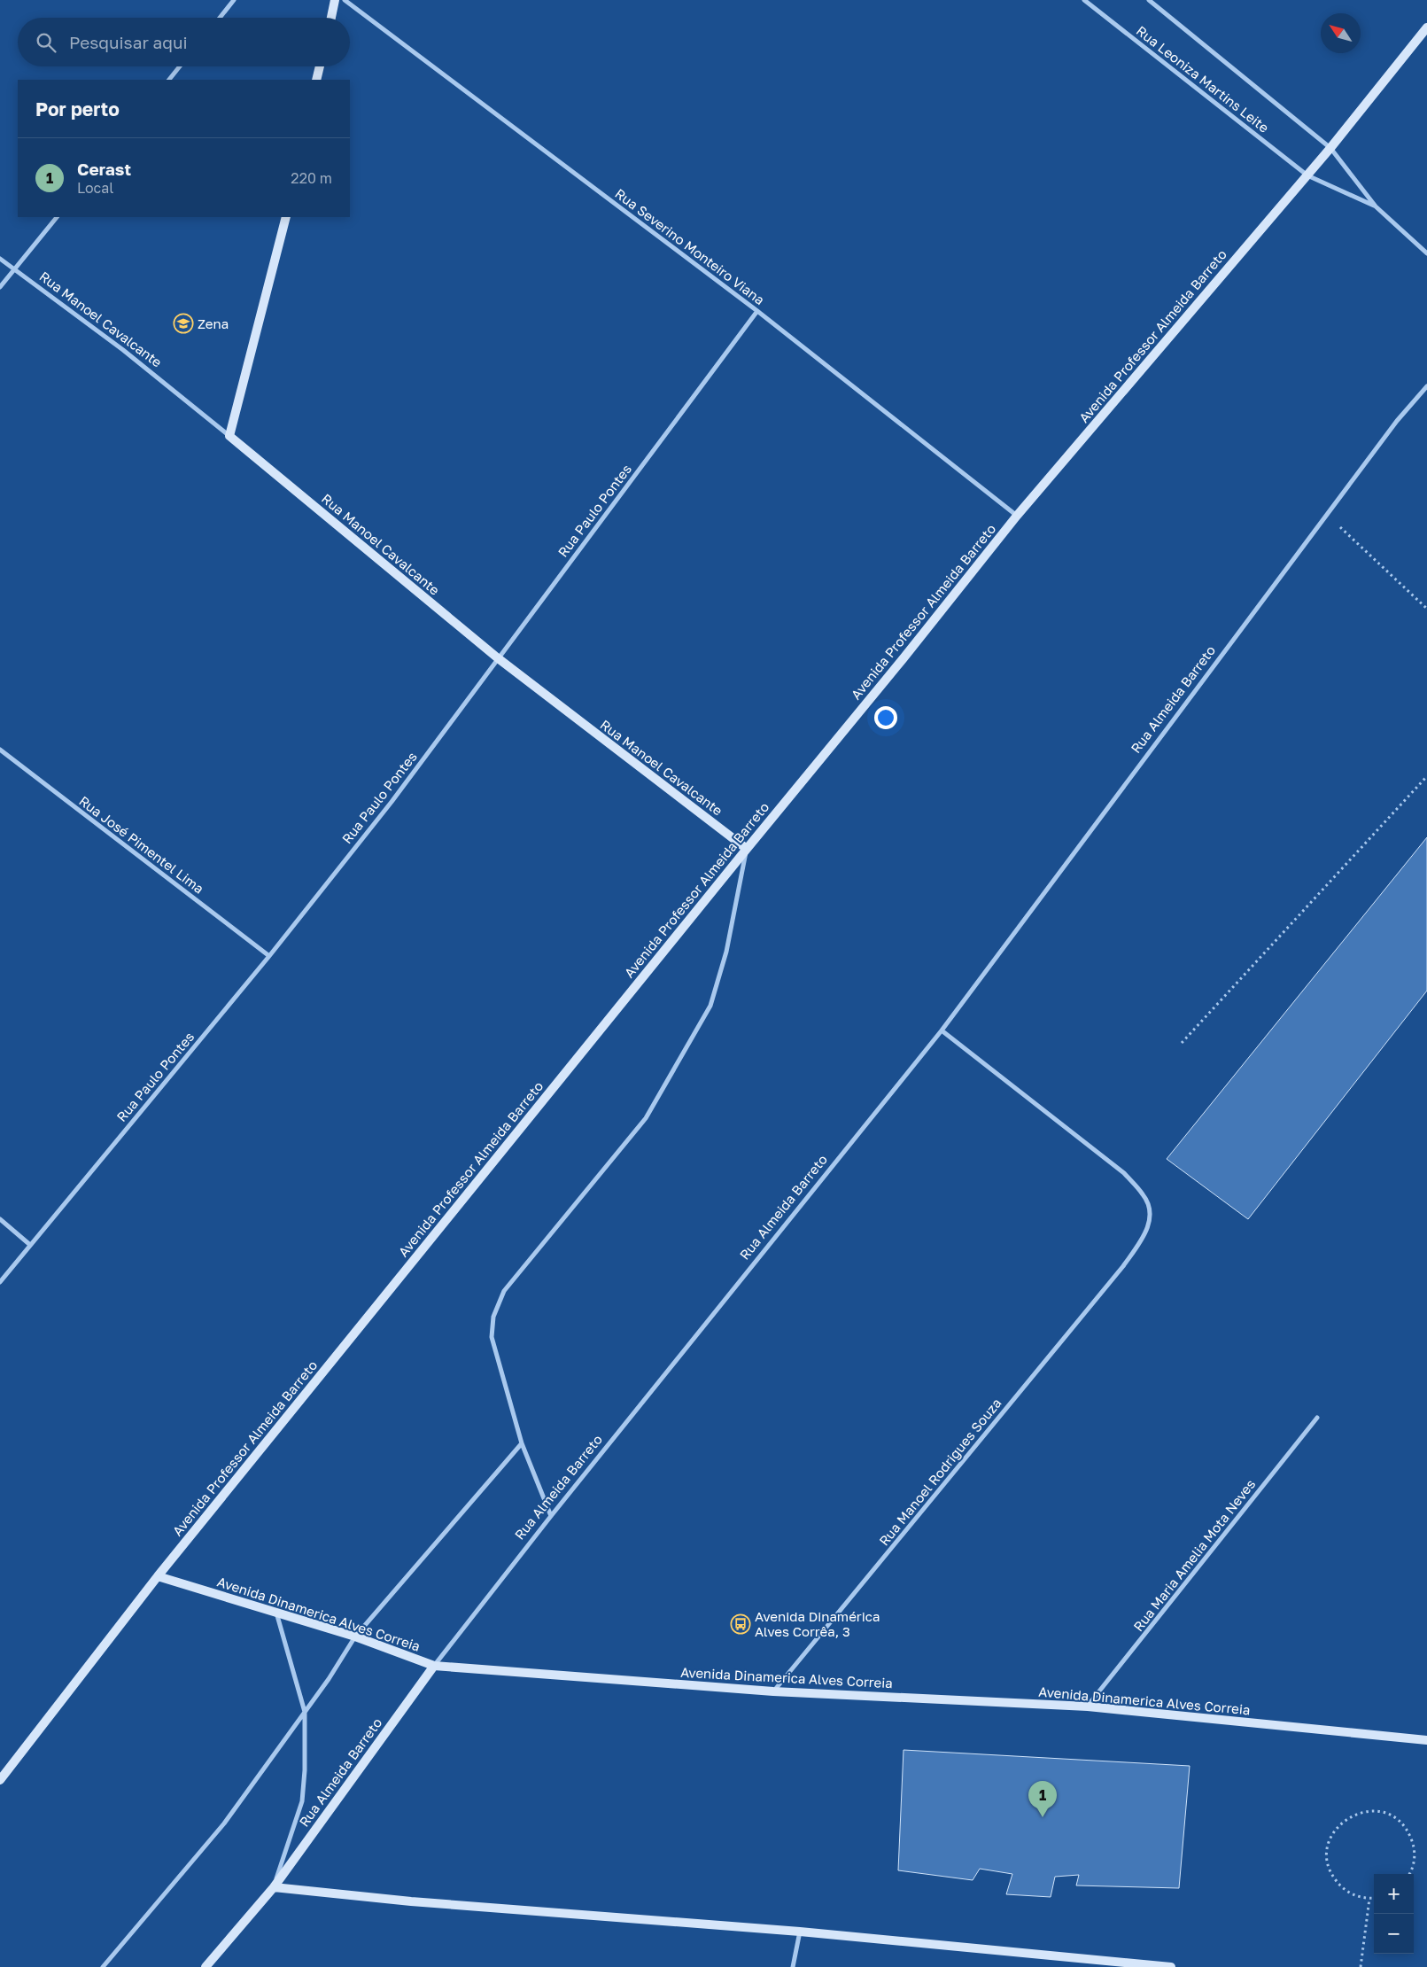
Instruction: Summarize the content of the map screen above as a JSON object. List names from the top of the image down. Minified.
{"streets":{"street":["Rua Leoniza Martins Leite","Rua Severino Monteiro Viana","Rua Manoel Cavalcante","Avenida Professor Almeida Barreto","Rua Paulo Pontes","Rua Almeida Barreto","Rua José Pimentel Lima","Rua Manoel Rodrigues Souza","Rua Maria Amelia Mota Neves","Avenida Dinamerica Alves Correia"]},"crossings":[["Rua Leoniza Martins Leite","Avenida Professor Almeida Barreto"],["Rua Severino Monteiro Viana","Avenida Professor Almeida Barreto"],["Rua Severino Monteiro Viana","Rua Paulo Pontes"],["Rua Manoel Cavalcante","Avenida Professor Almeida Barreto"],["Rua Manoel Cavalcante","Rua Paulo Pontes"],["Avenida Professor Almeida Barreto","Avenida Dinamerica Alves Correia"],["Rua Paulo Pontes","Rua José Pimentel Lima"],["Rua Almeida Barreto","Rua Manoel Rodrigues Souza"],["Rua Almeida Barreto","Avenida Dinamerica Alves Correia"],["Rua Manoel Rodrigues Souza","Avenida Dinamerica Alves Correia"],["Rua Maria Amelia Mota Neves","Avenida Dinamerica Alves Correia"]],"places":{"school or university":["Zena"],"bus stop":["Avenida Dinamérica Alves Corrêa, 3"]},"north":"top left","page":{"search":"Pesquisar aqui","heading":"Por perto","list":[{"mark":"1","name":"Cerast","note":"Local","value":"220 m"}],"pins":"1","map_buttons":["+","−"]}}
